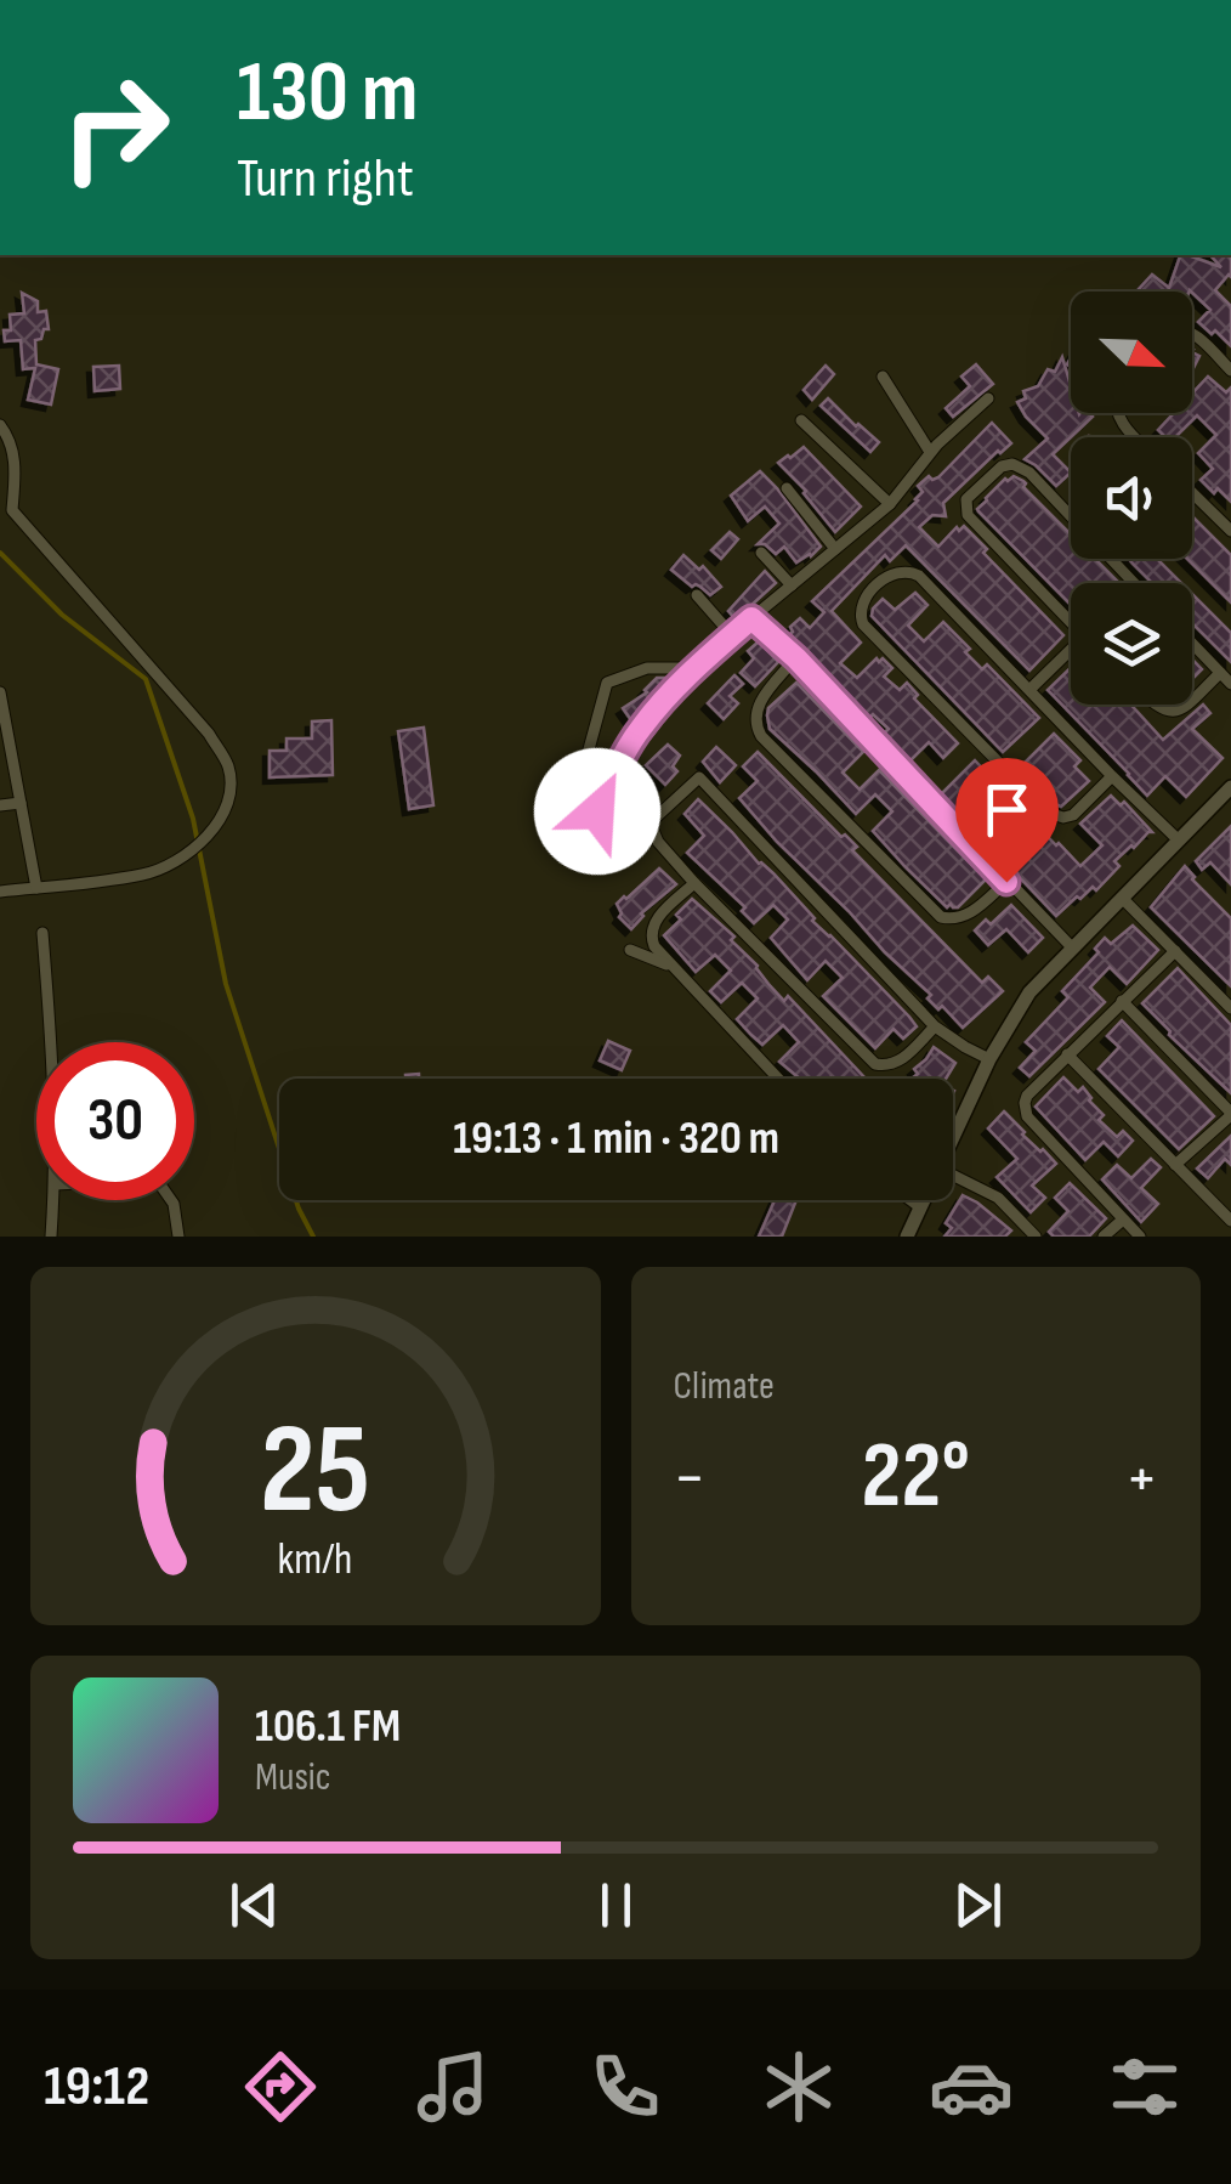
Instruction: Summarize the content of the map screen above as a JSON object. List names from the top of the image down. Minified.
{"north":"bottom right","page":{"turn":["130 m","Turn right"],"limit":"30","trip":"19:13 · 1 min · 320 m","tile":"Climate","heat":["−","22°","+"],"song":["106.1 FM","Music"],"tabs":"19:12","gauge":["25","km/h"]}}
